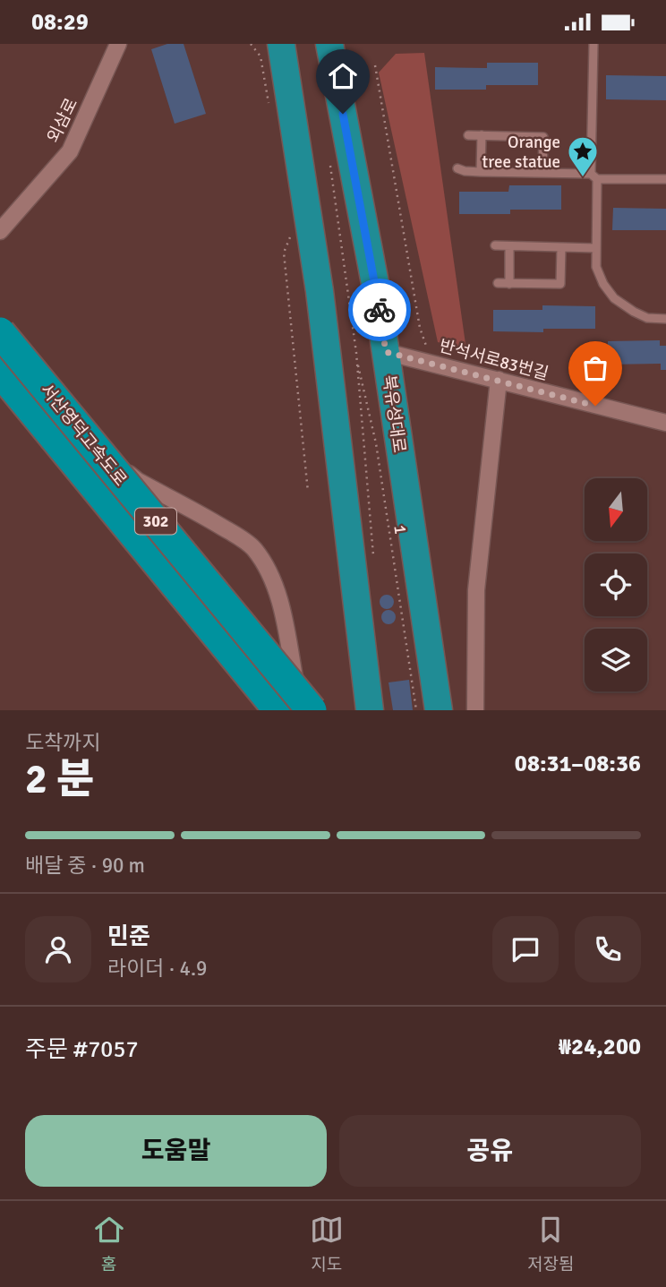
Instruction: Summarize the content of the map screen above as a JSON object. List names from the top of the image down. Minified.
{"streets":{"highway":["북유성대로","서산영덕고속도로","302"],"street":["외삼로","반석서로83번길"],"path":["1"]},"crossings":[["반석서로83번길","북유성대로"]],"places":{"place":["Orange tree statue"]},"north":"bottom","page":{"status":"08:29","heading":["2 분","도착까지","08:31–08:36"],"panel":["민준","라이더 · 4.9","주문 #7057","₩24,200"],"bar":"배달 중 · 90 m","buttons":["도움말","공유"],"tabs":["홈","지도","저장됨"]}}
